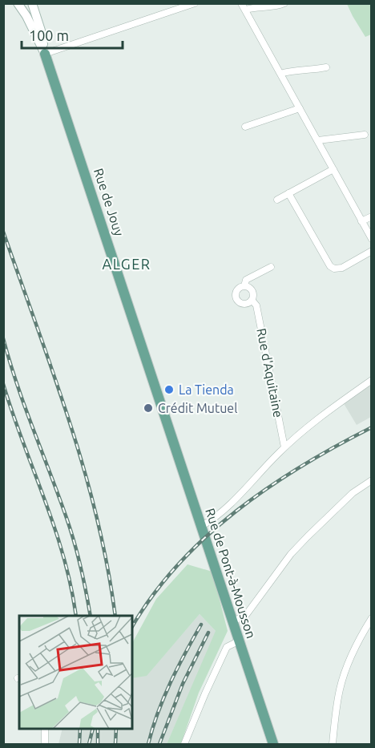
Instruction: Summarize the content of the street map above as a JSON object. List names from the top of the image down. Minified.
{"streets":{"main road":["Rue de Jouy","Rue de Pont-à-Mousson"],"street":["Rue d'Aquitaine"]},"crossings":[["Rue de Jouy","Rue de Pont-à-Mousson"]],"districts":["ALGER"],"places":["La Tienda","Crédit Mutuel"],"scale_bar":"100 m"}
